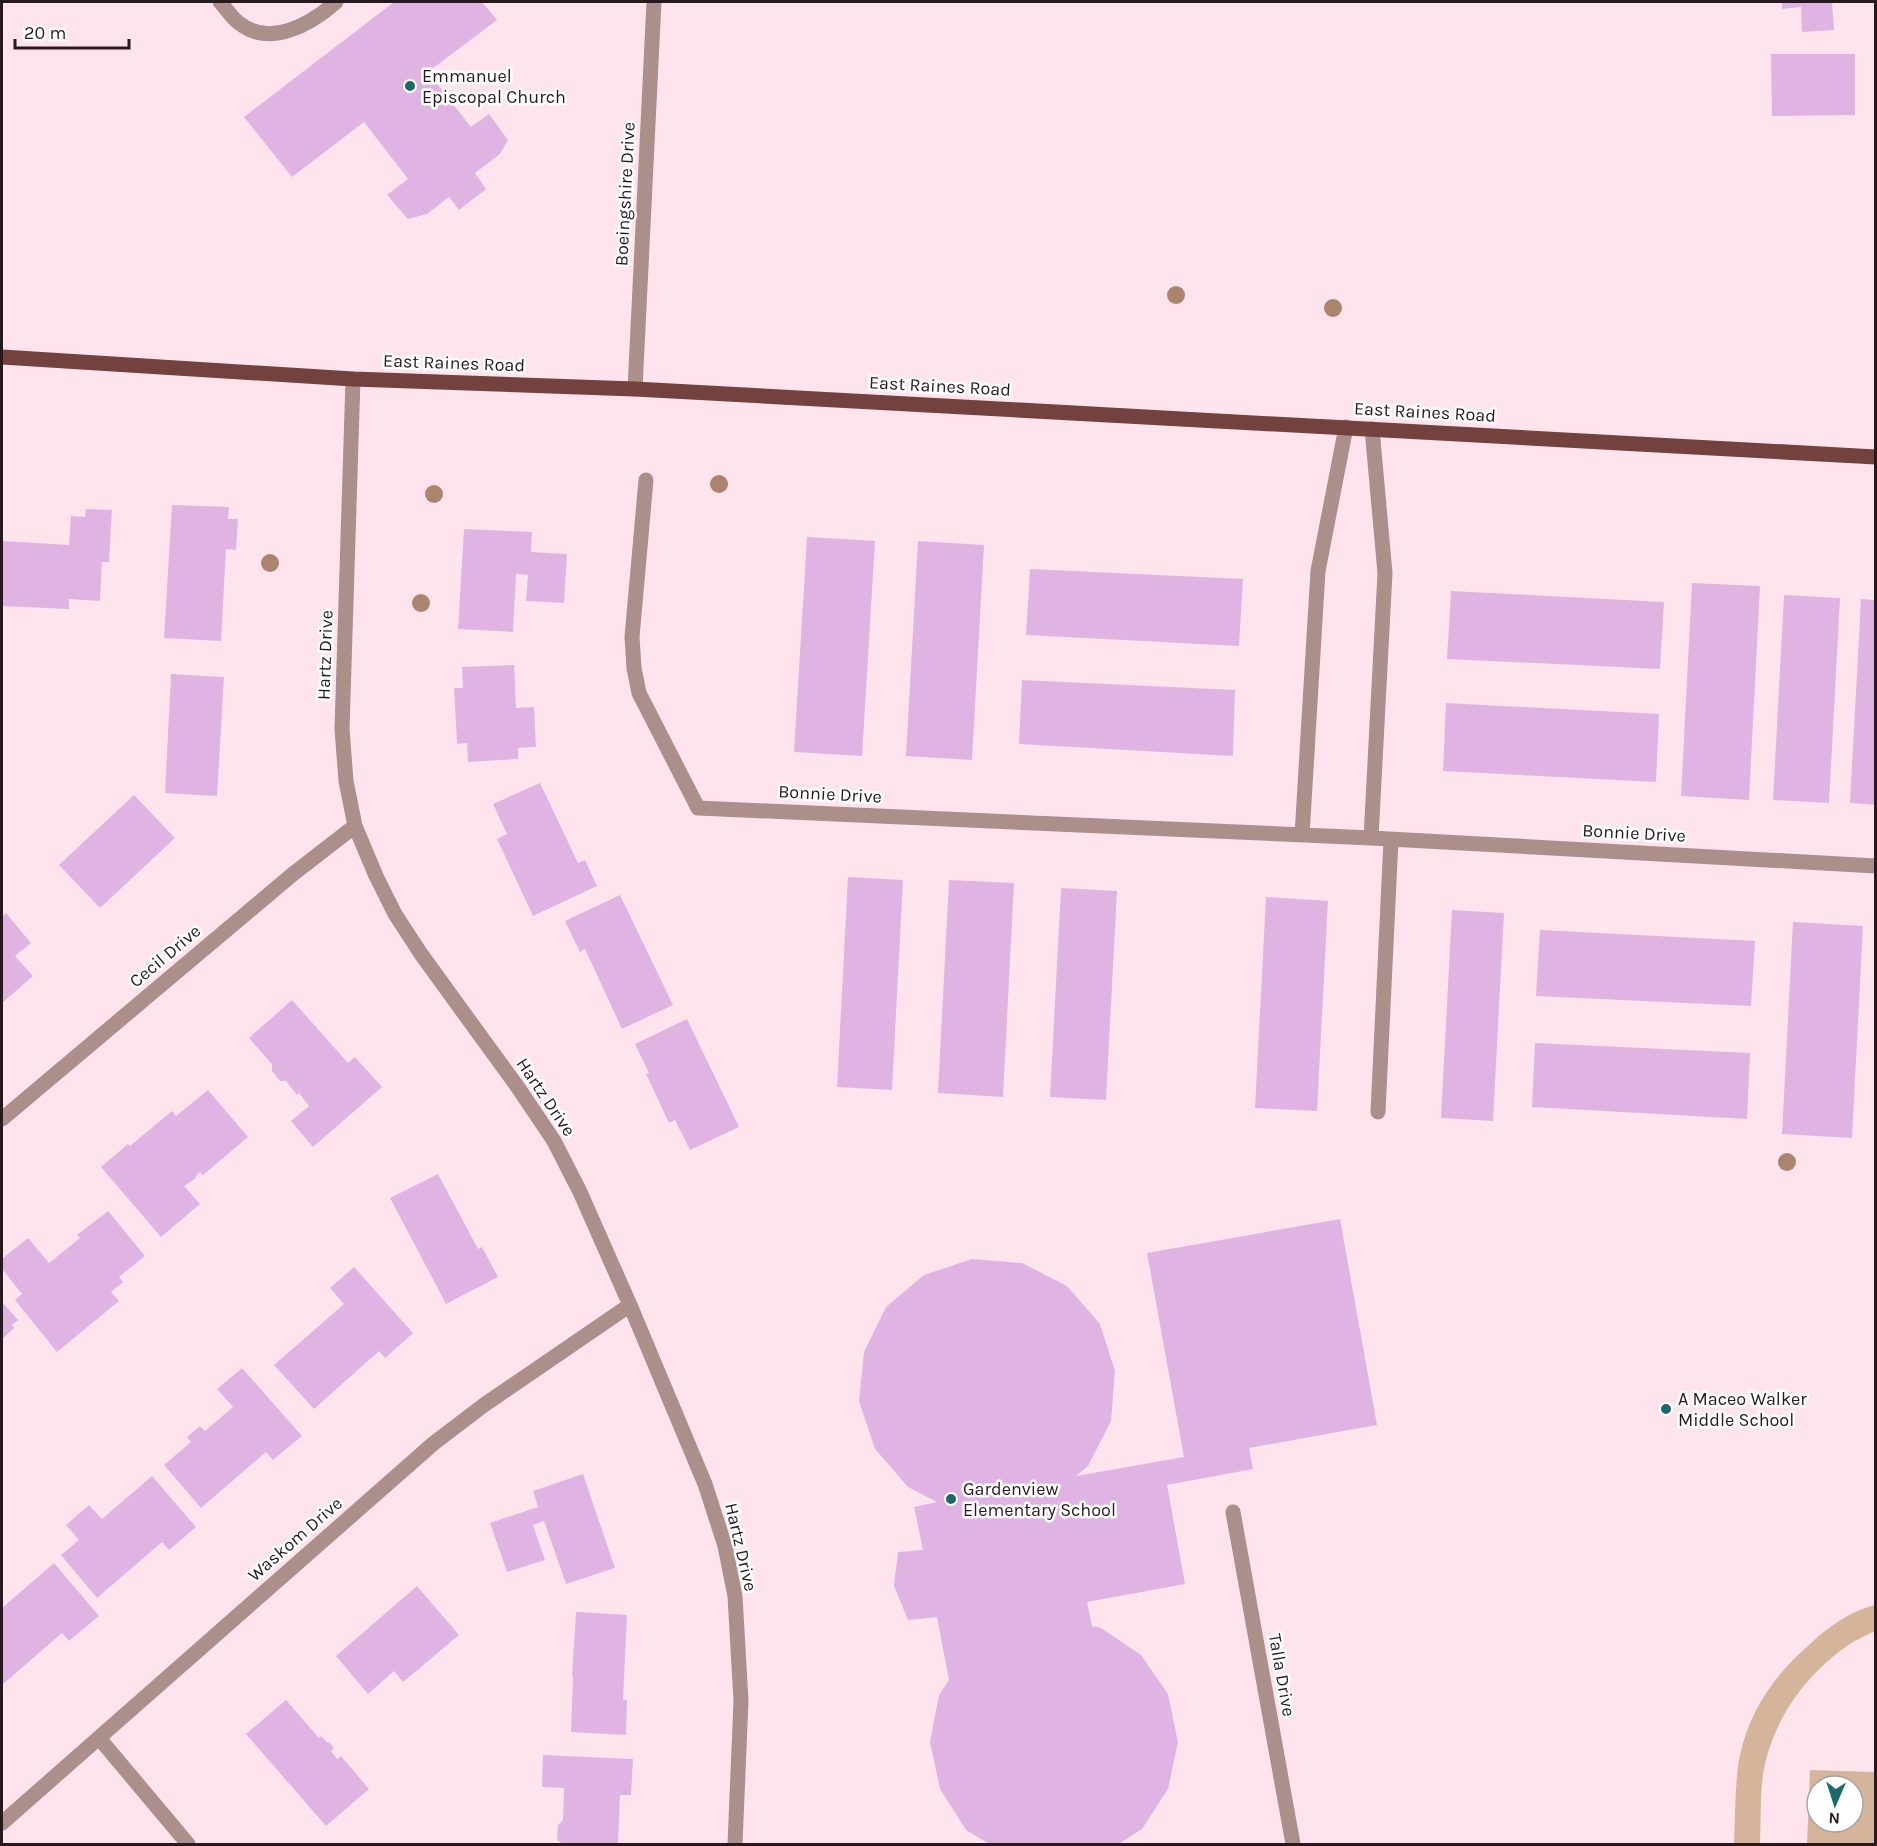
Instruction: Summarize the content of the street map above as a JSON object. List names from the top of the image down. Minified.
{"streets":{"main road":["East Raines Road"],"street":["Boeingshire Drive","Hartz Drive","Bonnie Drive","Cecil Drive","Waskom Drive","Talla Drive"]},"crossings":[["Boeingshire Drive","East Raines Road"],["East Raines Road","Hartz Drive"],["Hartz Drive","Cecil Drive"],["Hartz Drive","Waskom Drive"]],"places":["Emmanuel Episcopal Church","A Maceo Walker Middle School","Gardenview Elementary School"],"scale_bar":"20 m","north":"bottom"}
